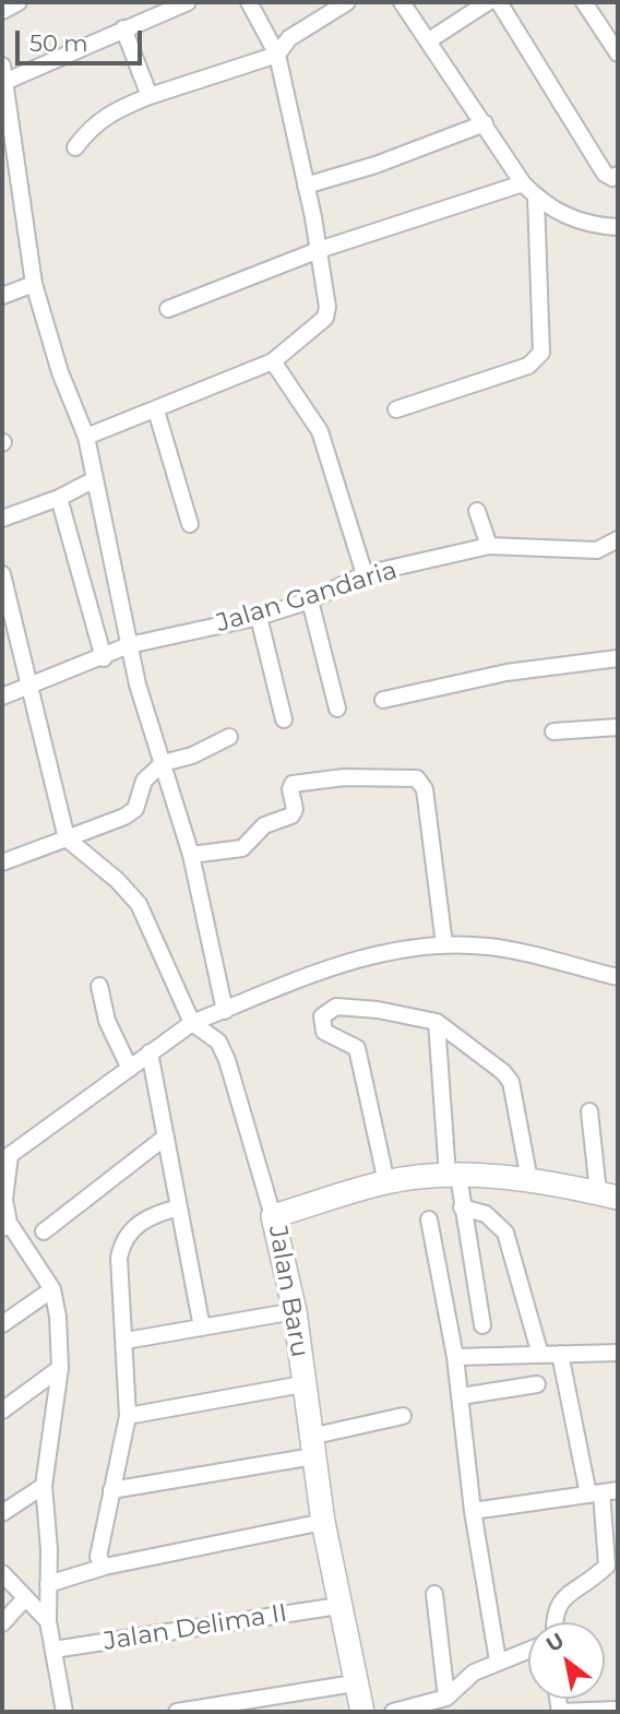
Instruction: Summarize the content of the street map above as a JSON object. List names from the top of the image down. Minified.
{"streets":{"street":["Jalan Gandaria","Jalan Baru","Jalan Delima II"]},"crossings":[["Jalan Baru","Jalan Delima II"]],"scale_bar":"50 m","north":"top left"}
